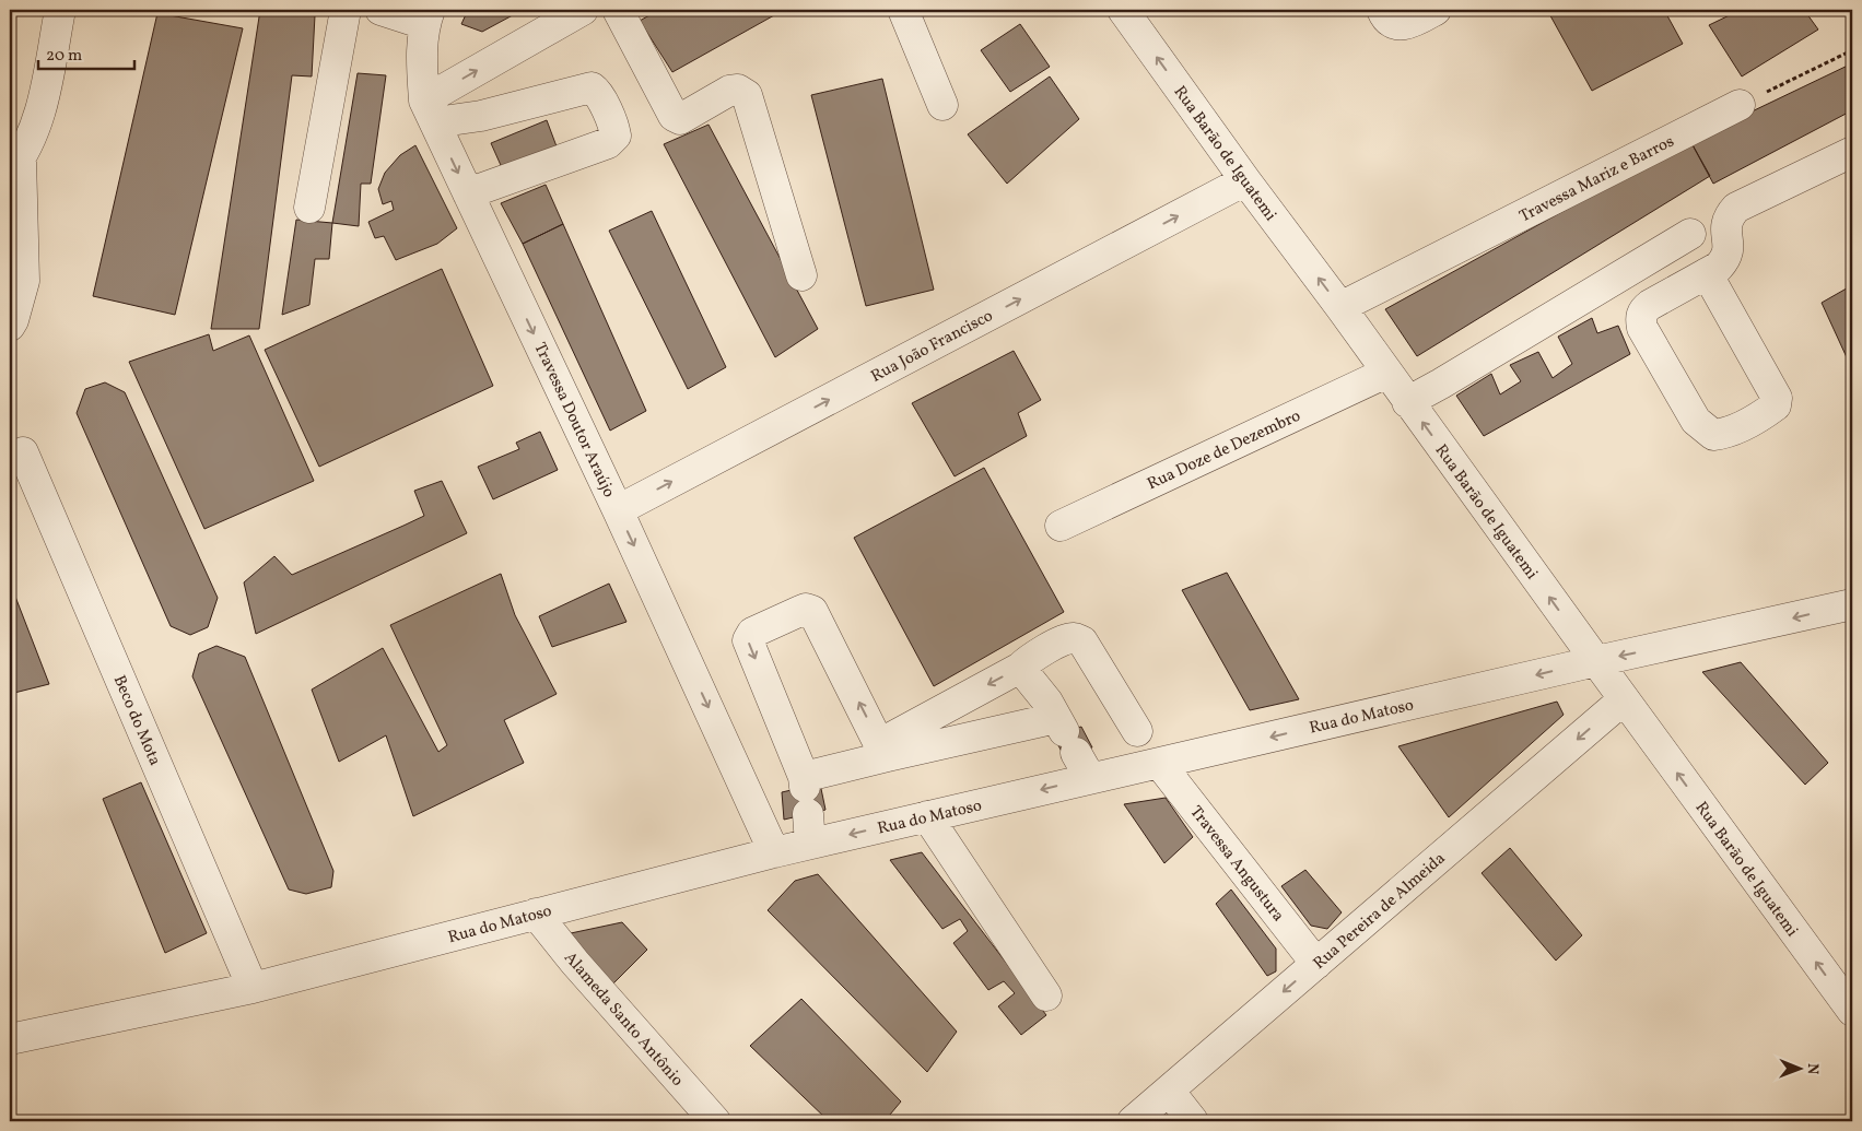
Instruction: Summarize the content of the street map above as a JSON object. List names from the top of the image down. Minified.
{"streets":{"street":["Rua Barão de Iguatemi","Travessa Mariz e Barros","Rua João Francisco","Travessa Doutor Araújo","Rua Doze de Dezembro","Rua do Matoso","Beco do Mota","Travessa Angustura","Rua Pereira de Almeida","Alameda Santo Antônio"]},"crossings":[["Rua Barão de Iguatemi","Travessa Mariz e Barros"],["Rua Barão de Iguatemi","Rua João Francisco"],["Rua Barão de Iguatemi","Rua Doze de Dezembro"],["Rua Barão de Iguatemi","Rua do Matoso"],["Rua Barão de Iguatemi","Rua Pereira de Almeida"],["Rua João Francisco","Travessa Doutor Araújo"],["Travessa Doutor Araújo","Rua do Matoso"],["Rua do Matoso","Beco do Mota"],["Rua do Matoso","Travessa Angustura"],["Rua do Matoso","Alameda Santo Antônio"],["Travessa Angustura","Rua Pereira de Almeida"]],"one_way":["Rua Barão de Iguatemi","Rua João Francisco","Travessa Doutor Araújo","Rua Pereira de Almeida"],"scale_bar":"20 m","north":"right"}
